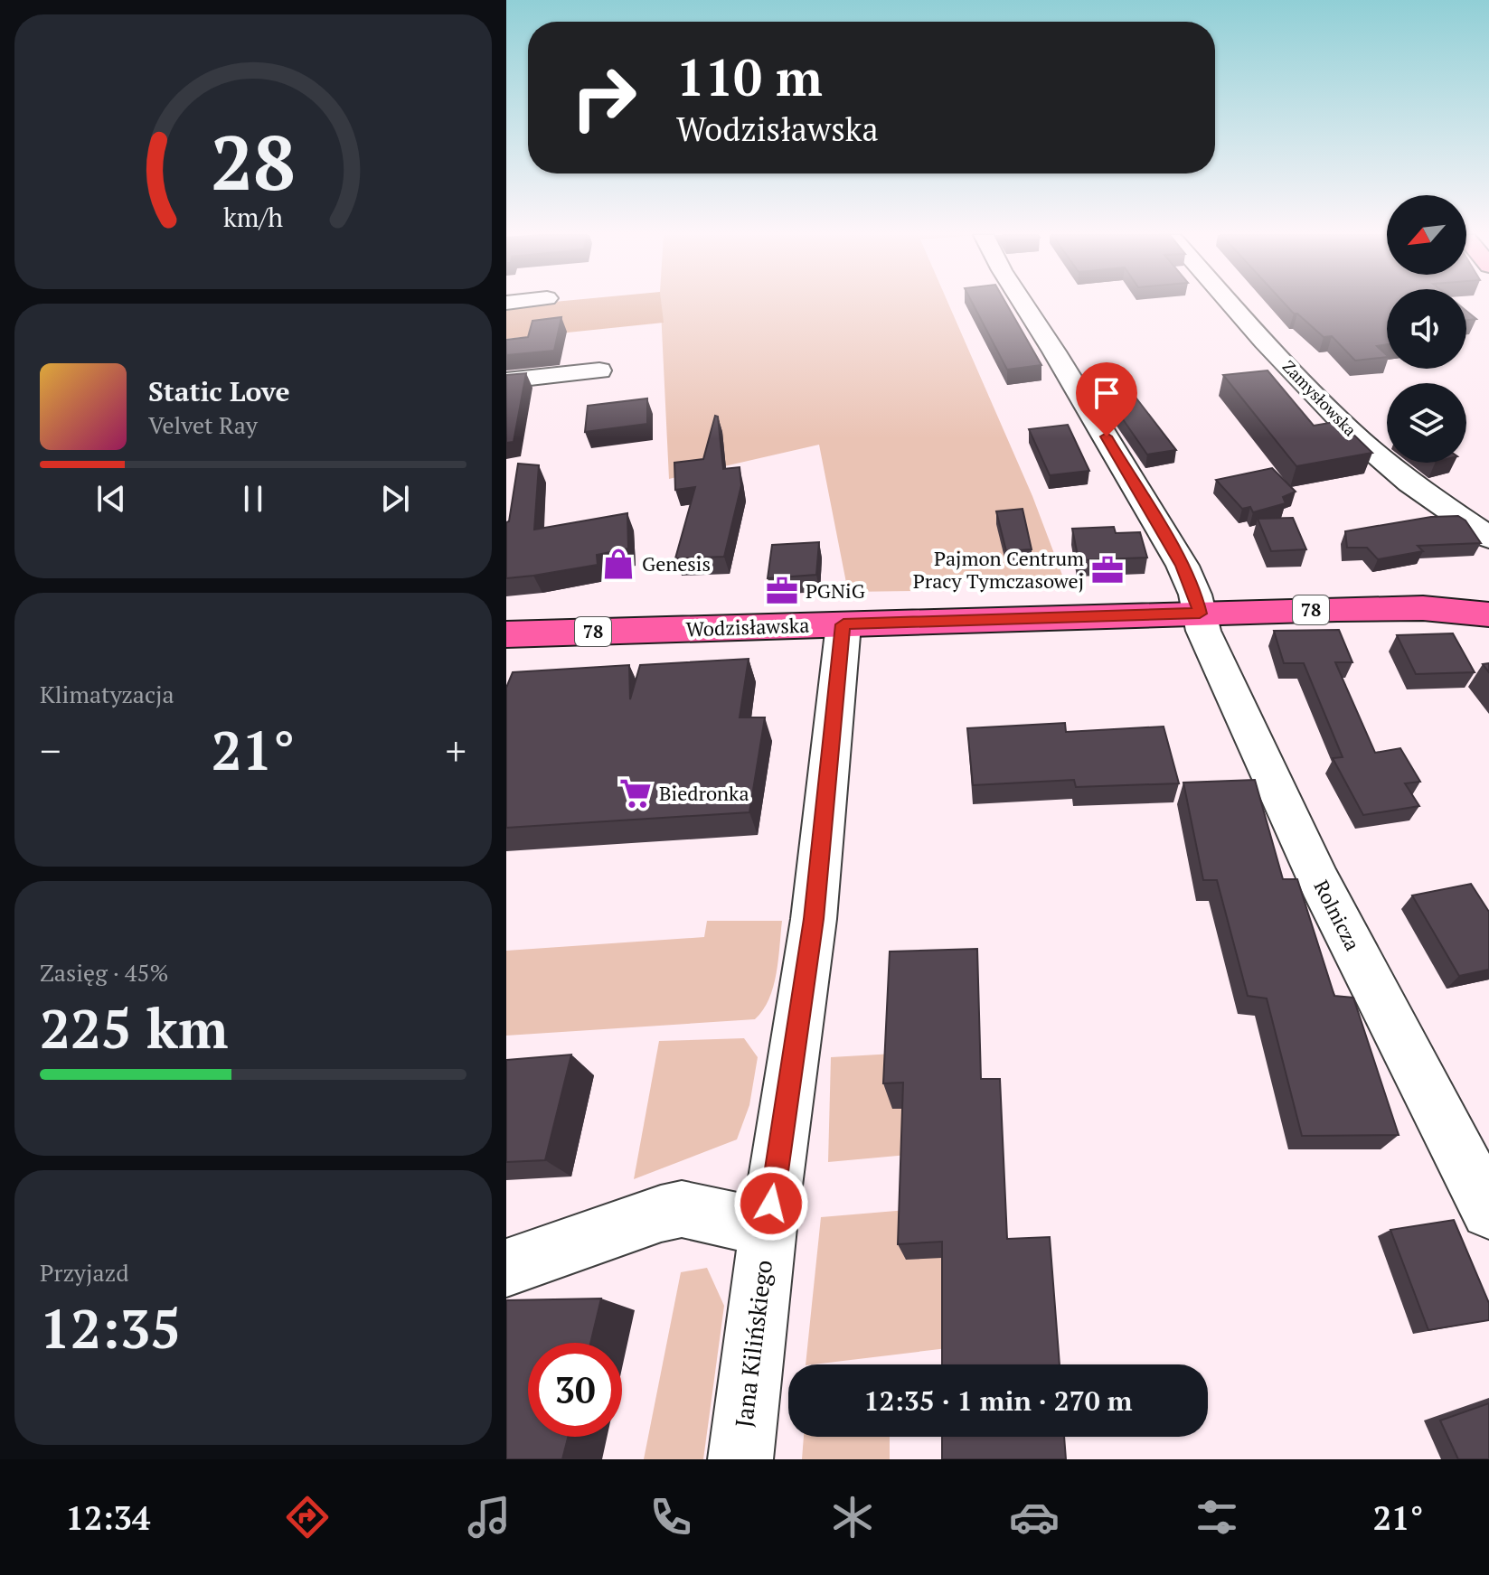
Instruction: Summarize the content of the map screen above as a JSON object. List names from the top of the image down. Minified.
{"streets":{"main road":["78","Wodzisławska"],"street":["Zamysłowska","Rolnicza","Jana Kilińskiego"]},"crossings":[["Wodzisławska","Rolnicza"],["Wodzisławska","Jana Kilińskiego"]],"places":{"shop":["Genesis"],"office":["Pajmon Centrum Pracy Tymczasowej","PGNiG"],"supermarket":["Biedronka"]},"north":"bottom left","page":{"turn":["110 m","Wodzisławska"],"song":["Static Love","Velvet Ray"],"tile":["Klimatyzacja",["Zasięg · 45%","225 km"],["Przyjazd","12:35"]],"heat":["−","21°","+"],"limit":"30","trip":"12:35 · 1 min · 270 m","tabs":["12:34","21°"],"gauge":["28","km/h"]}}
